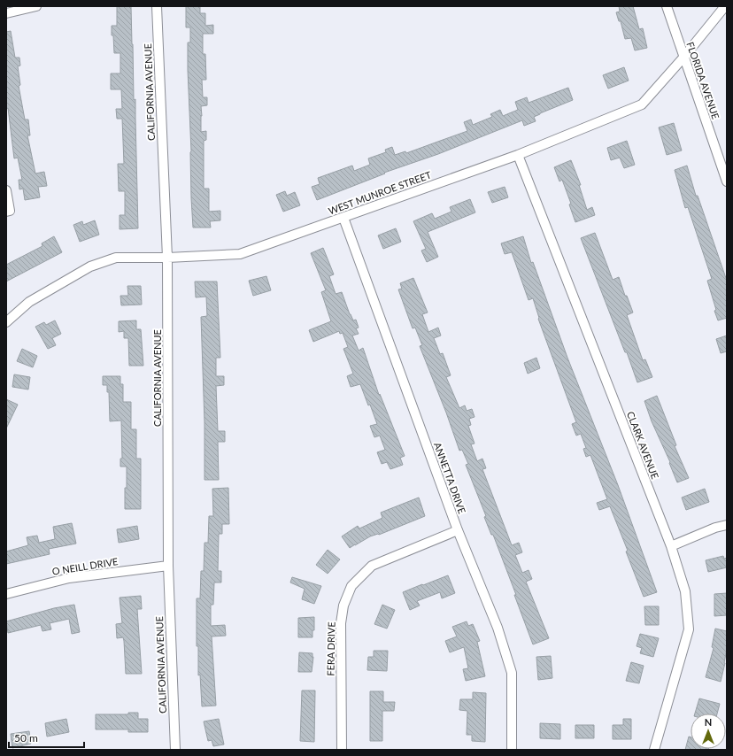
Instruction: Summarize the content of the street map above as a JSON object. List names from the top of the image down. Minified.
{"streets":{"street":["FLORIDA AVENUE","CALIFORNIA AVENUE","WEST MUNROE STREET","CLARK AVENUE","ANNETTA DRIVE","O NEILL DRIVE","FERA DRIVE"]},"crossings":[["FLORIDA AVENUE","WEST MUNROE STREET"],["CALIFORNIA AVENUE","WEST MUNROE STREET"],["CALIFORNIA AVENUE","O NEILL DRIVE"],["WEST MUNROE STREET","CLARK AVENUE"],["WEST MUNROE STREET","ANNETTA DRIVE"],["ANNETTA DRIVE","FERA DRIVE"]],"scale_bar":"50 m","north":"top"}
